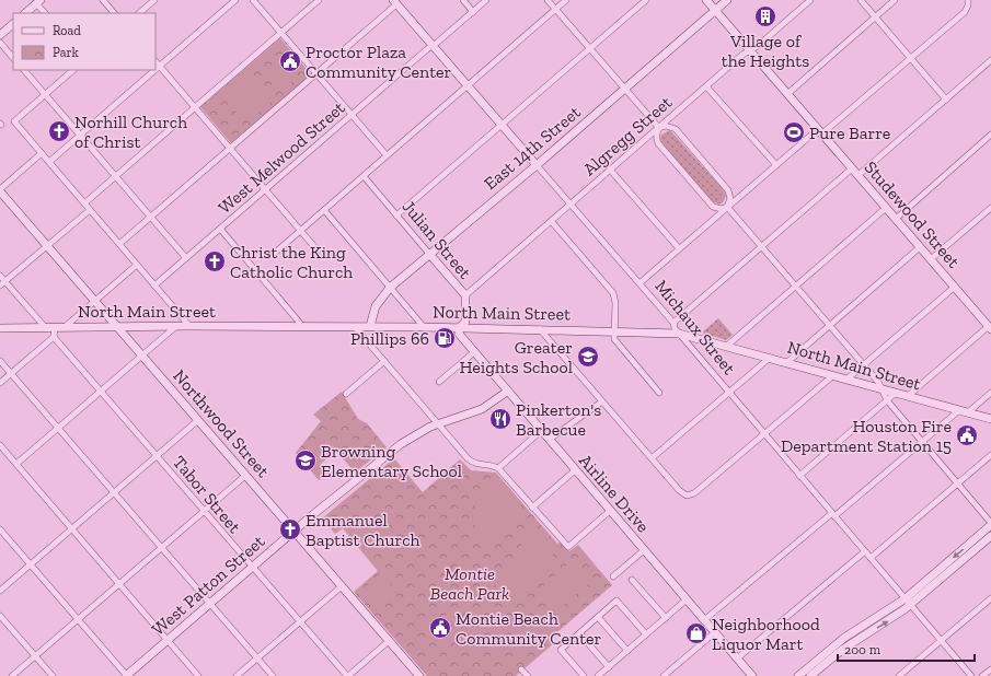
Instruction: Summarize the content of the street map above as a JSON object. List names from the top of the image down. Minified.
{"streets":{"main road":["East 14th Street","Studewood Street","Julian Street","North Main Street","Michaux Street","Northwood Street","Airline Drive","West Patton Street"],"street":["Algregg Street","West Melwood Street","Tabor Street"]},"crossings":[["Algregg Street","Studewood Street"],["Algregg Street","Julian Street"],["Algregg Street","Michaux Street"],["East 14th Street","Studewood Street"],["East 14th Street","Julian Street"],["East 14th Street","North Main Street"],["East 14th Street","Michaux Street"],["West Melwood Street","Michaux Street"],["Julian Street","North Main Street"],["Julian Street","Airline Drive"],["North Main Street","Michaux Street"],["North Main Street","Northwood Street"],["North Main Street","Airline Drive"],["Northwood Street","West Patton Street"],["Airline Drive","West Patton Street"],["Tabor Street","West Patton Street"]],"parks":["Montie Beach Park"],"places":{"building":["Village of the Heights"],"public building":["Proctor Plaza Community Center","Houston Fire Department Station 15","Montie Beach Community Center"],"church":["Norhill Church of Christ","Christ the King Catholic Church","Emmanuel Baptist Church"],"sports":["Pure Barre"],"fuel station":["Phillips 66"],"school or university":["Greater Heights School","Browning Elementary School"],"restaurant":["Pinkerton's Barbecue"],"shop":["Neighborhood Liquor Mart"]},"legend":["Road","Park"],"scale_bar":"200 m"}
